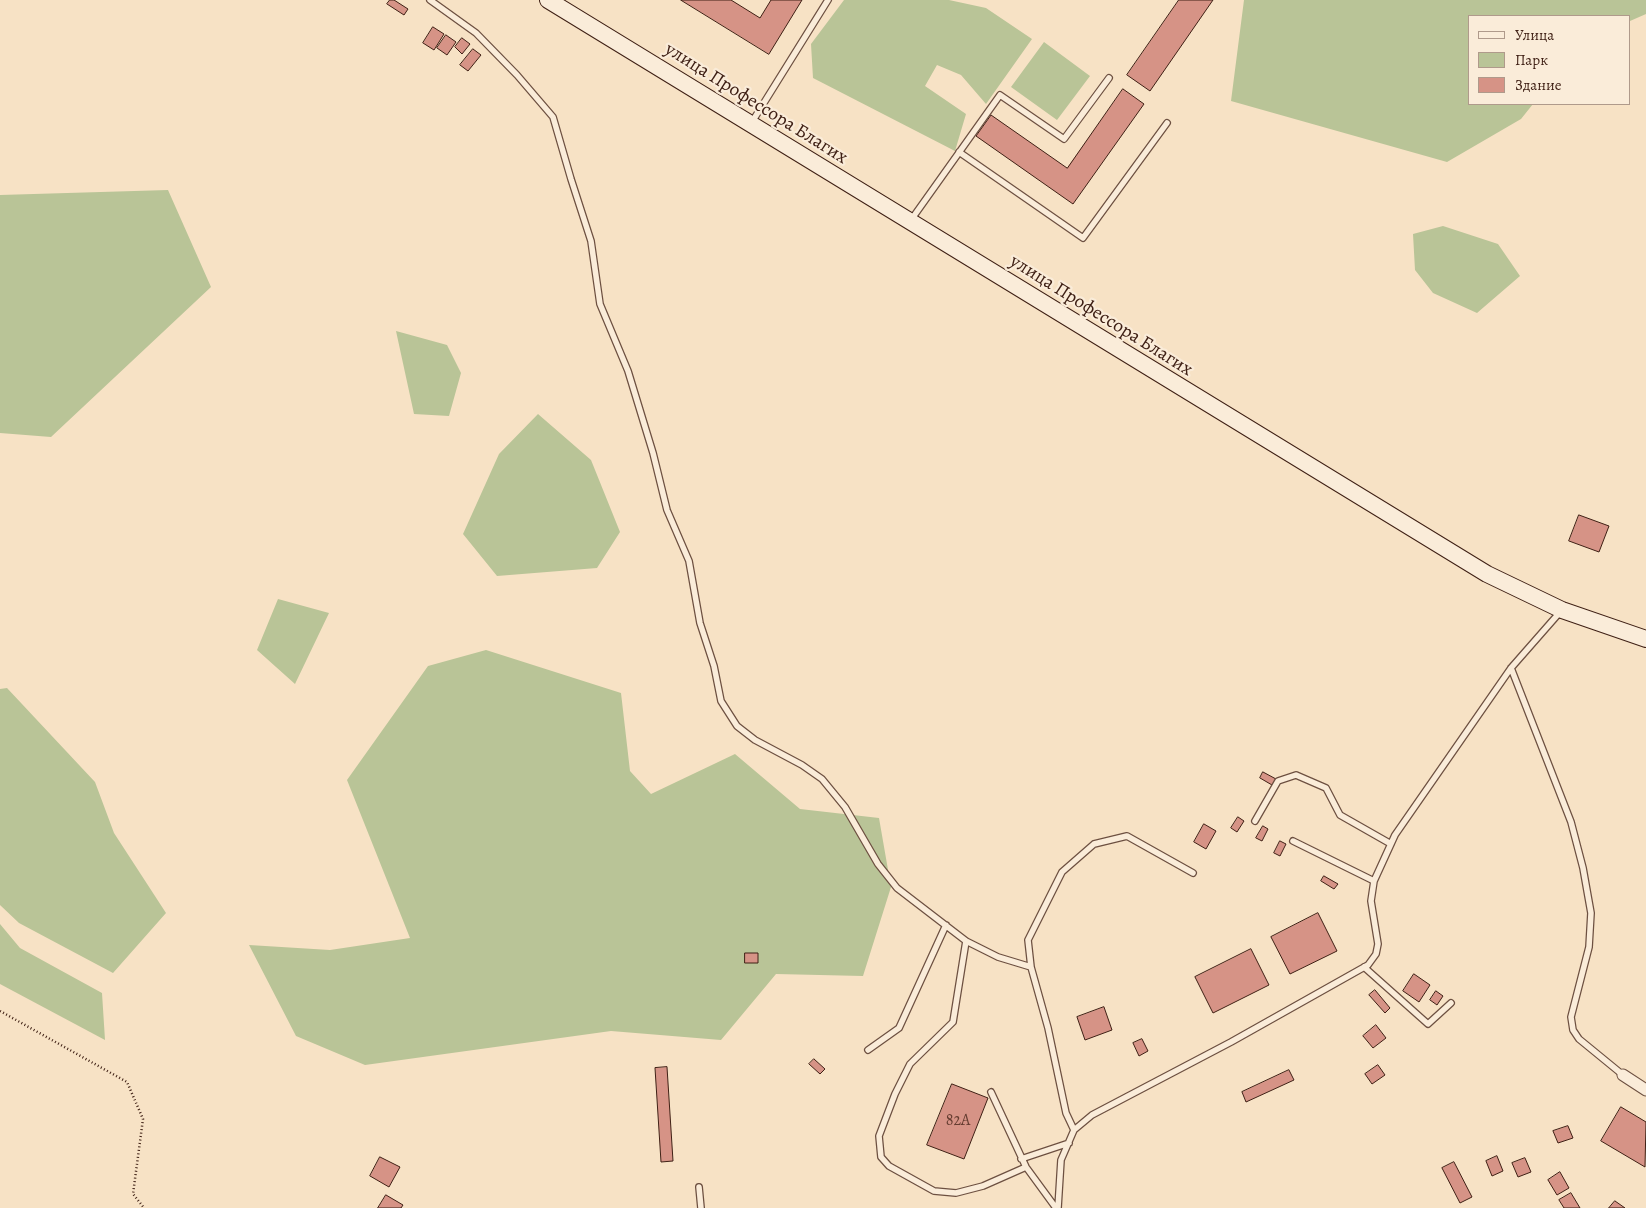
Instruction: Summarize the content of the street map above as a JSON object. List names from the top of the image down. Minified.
{"streets":{"main road":["улица Профессора Благих"]},"house_numbers":["82А"],"legend":["Улица","Парк","Здание"]}
